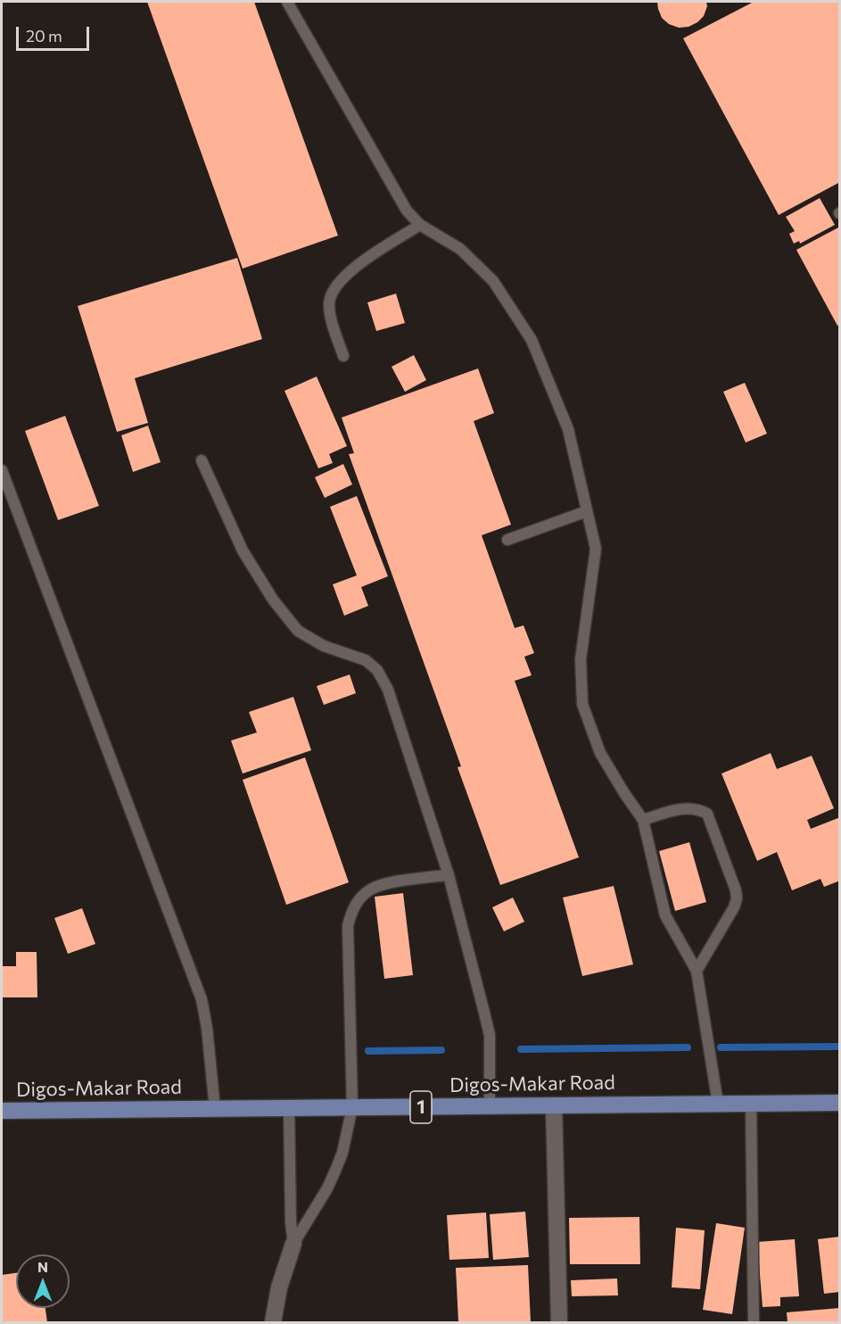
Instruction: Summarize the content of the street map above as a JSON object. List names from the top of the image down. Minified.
{"streets":{"main road":["Digos-Makar Road","1"]},"scale_bar":"20 m","north":"top"}
